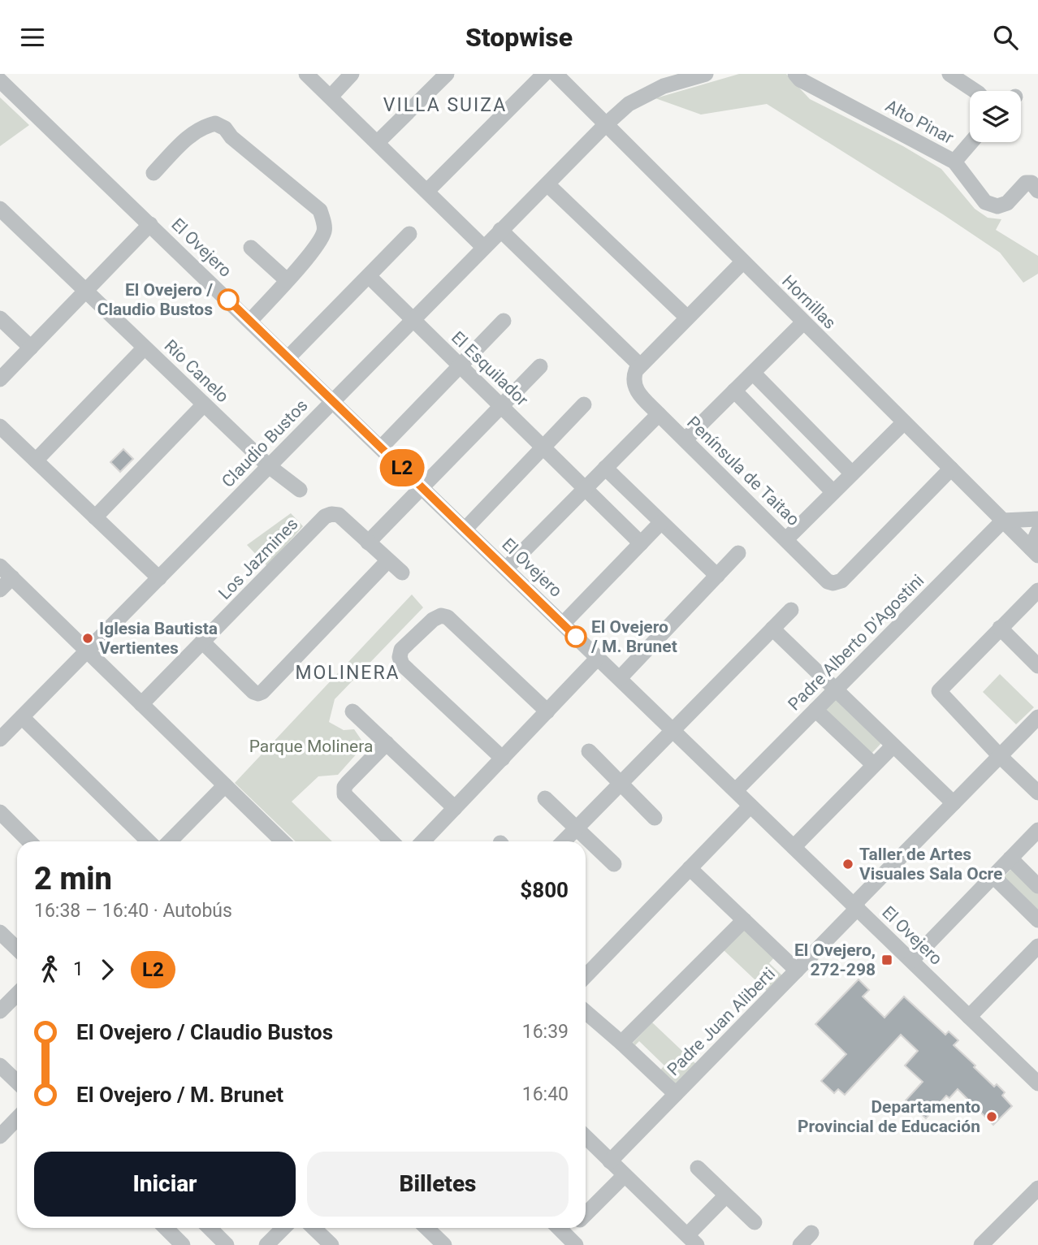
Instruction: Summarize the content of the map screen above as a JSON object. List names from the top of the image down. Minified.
{"streets":{"street":["Alto Pinar","El Ovejero","Hornillas","El Esquilador","Río Canelo","Claudio Bustos","Península de Taitao","Los Jazmines","Padre Alberto D'Agostini","Padre Juan Aliberti"]},"crossings":[["El Ovejero","Claudio Bustos"],["El Ovejero","Padre Alberto D'Agostini"],["El Ovejero","Padre Juan Aliberti"],["Hornillas","Claudio Bustos"],["Hornillas","Península de Taitao"],["Hornillas","Padre Alberto D'Agostini"],["El Esquilador","Claudio Bustos"],["Río Canelo","Claudio Bustos"]],"districts":["VILLA SUIZA","MOLINERA"],"parks":["Parque Molinera"],"places":{"other":["El Ovejero / Claudio Bustos","El Ovejero / M. Brunet","Iglesia Bautista Vertientes","Taller de Artes Visuales Sala Ocre","Departamento Provincial de Educación"],"transit":["El Ovejero, 272-298"]},"lines":["bus line L2"],"page":{"header":"Stopwise","on_map":"L2","heading":["2 min","16:38 – 16:40 · Autobús","$800"],"legs":["1","L2"],"list":[{"name":"El Ovejero / Claudio Bustos","value":"16:39"},{"name":"El Ovejero / M. Brunet","value":"16:40"}],"buttons":["Iniciar","Billetes"]}}
